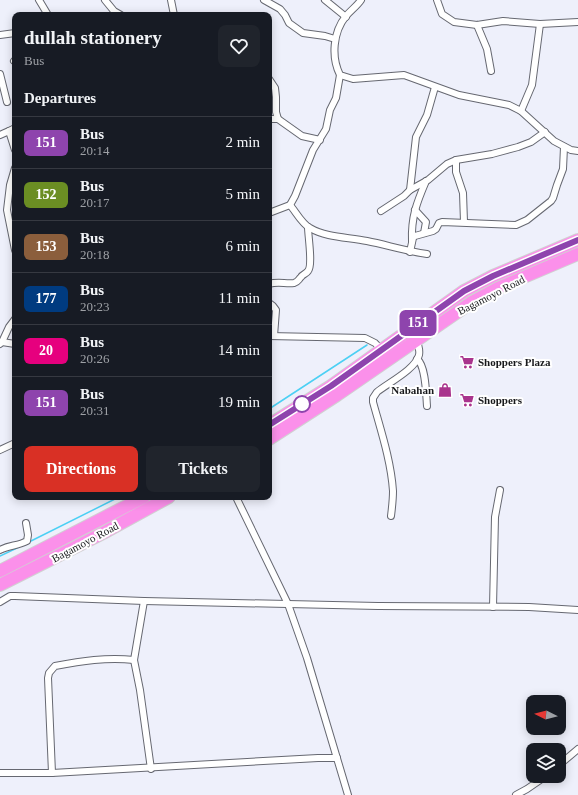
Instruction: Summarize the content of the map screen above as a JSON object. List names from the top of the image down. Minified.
{"streets":{"highway":["Bagamoyo Road"]},"places":{"supermarket":["Shoppers Plaza","Shoppers"],"shop":["Nabahan"]},"lines":["bus line 151"],"north":"left","page":{"on_map":"151","heading":[["dullah stationery","Bus"],"Departures"],"list":[{"mark":"151","name":"Bus","note":"20:14","value":"2 min"},{"mark":"152","name":"Bus","note":"20:17","value":"5 min"},{"mark":"153","name":"Bus","note":"20:18","value":"6 min"},{"mark":"177","name":"Bus","note":"20:23","value":"11 min"},{"mark":"20","name":"Bus","note":"20:26","value":"14 min"},{"mark":"151","name":"Bus","note":"20:31","value":"19 min"}],"buttons":["Directions","Tickets"]}}
